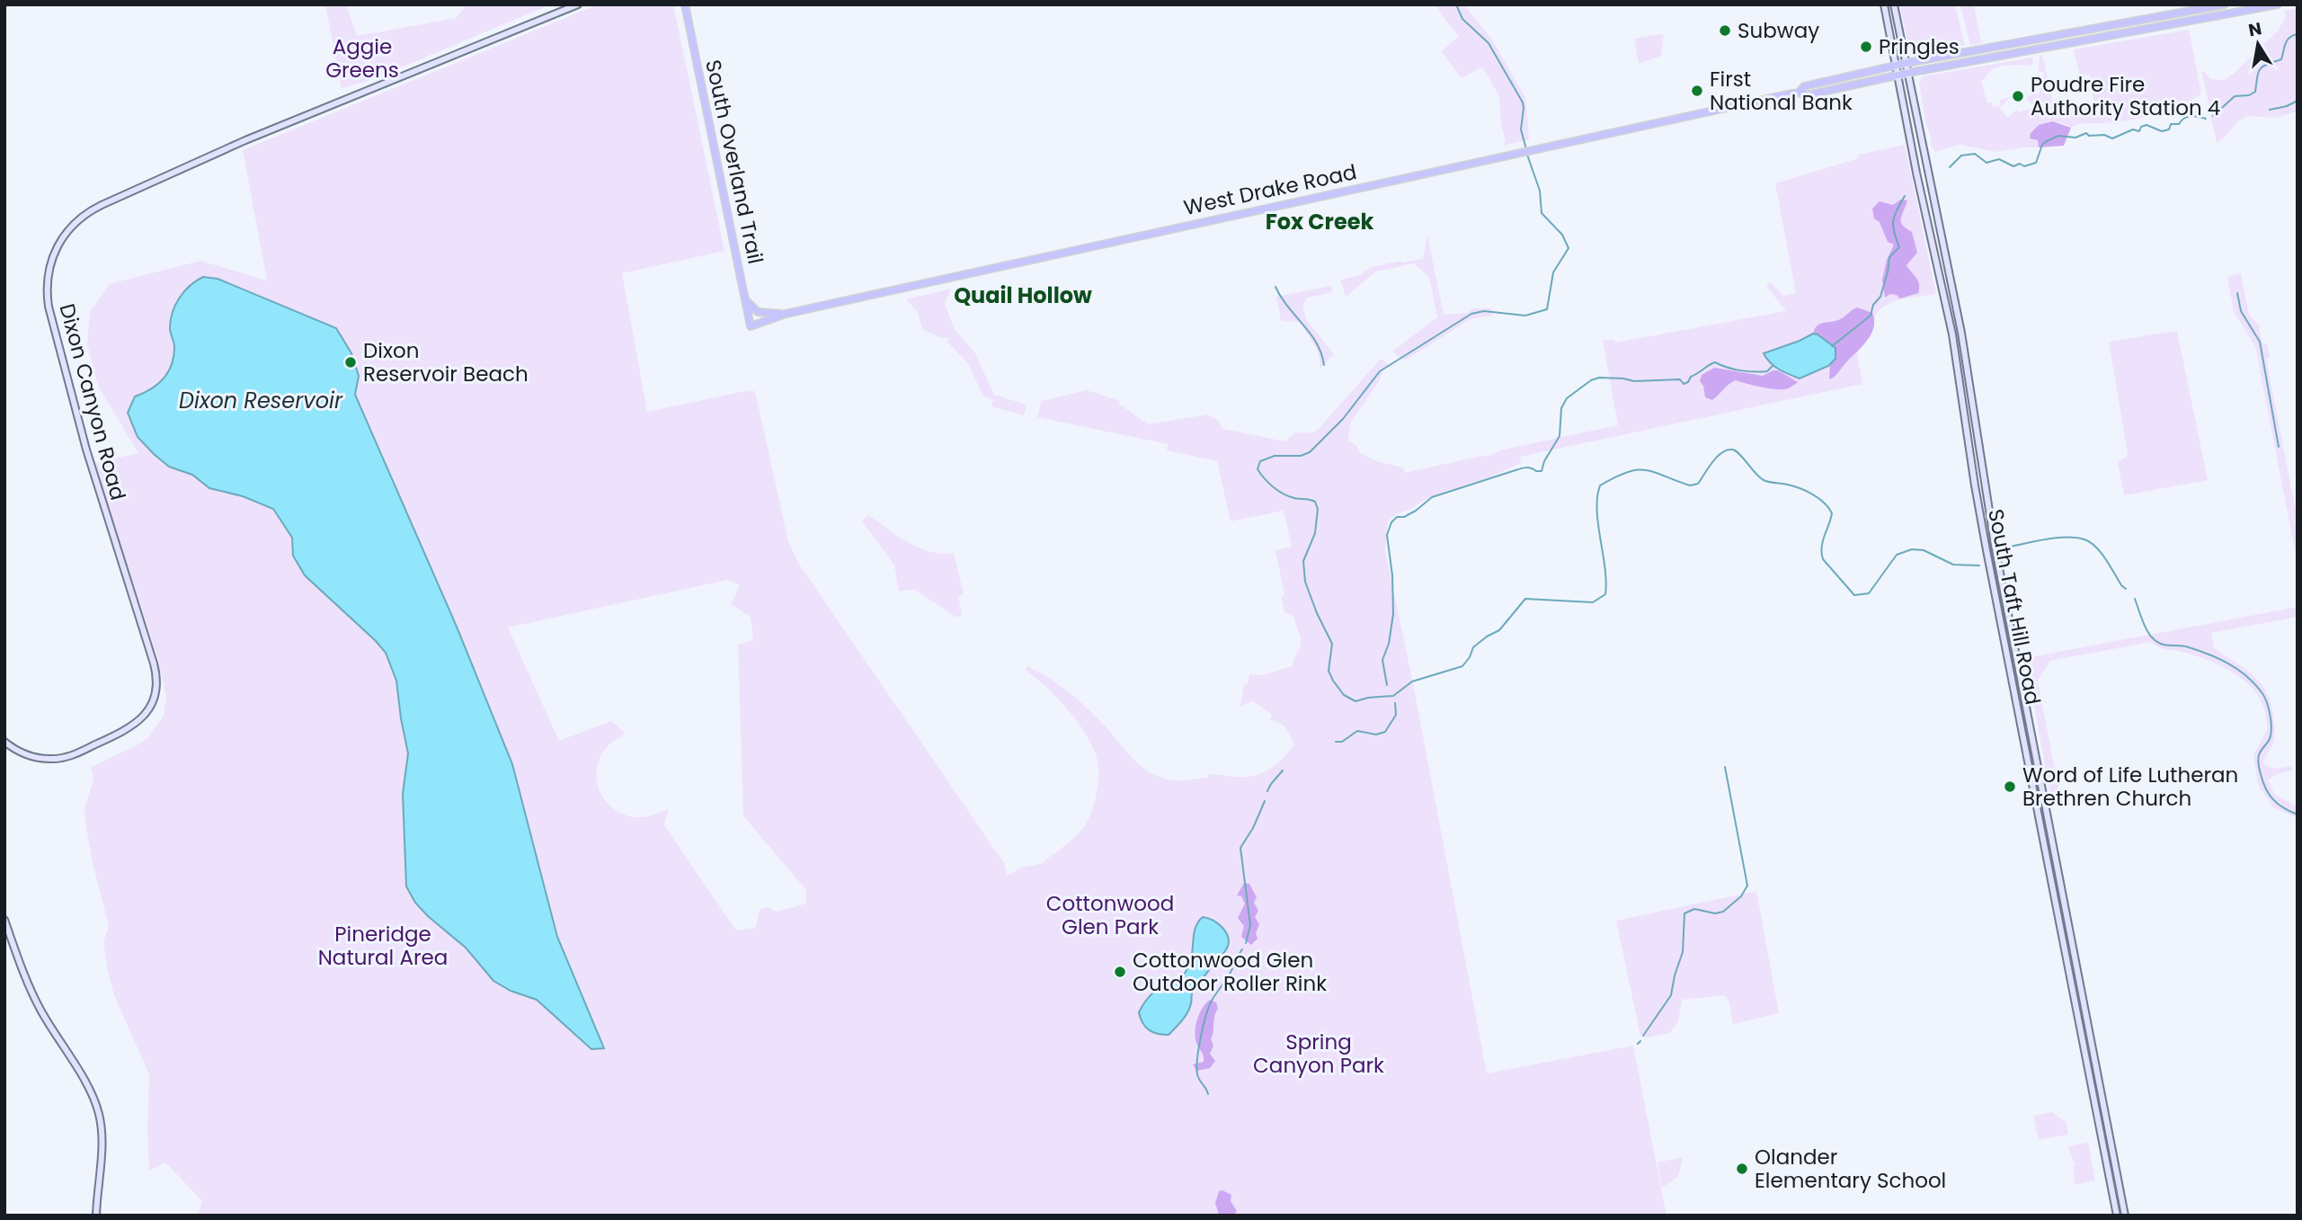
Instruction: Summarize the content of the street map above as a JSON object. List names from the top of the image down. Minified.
{"streets":{"main road":["South Overland Trail","West Drake Road","Dixon Canyon Road","South Taft Hill Road"]},"crossings":[["South Overland Trail","West Drake Road"],["West Drake Road","South Taft Hill Road"]],"districts":["Fox Creek","Quail Hollow"],"water":["Dixon Reservoir"],"parks":["Aggie Greens","Cottonwood Glen Park","Pineridge Natural Area","Spring Canyon Park"],"places":["Subway","Pringles","First National Bank","Poudre Fire Authority Station 4","Dixon Reservoir Beach","Word of Life Lutheran Brethren Church","Cottonwood Glen Outdoor Roller Rink","Olander Elementary School"],"north":"top"}
